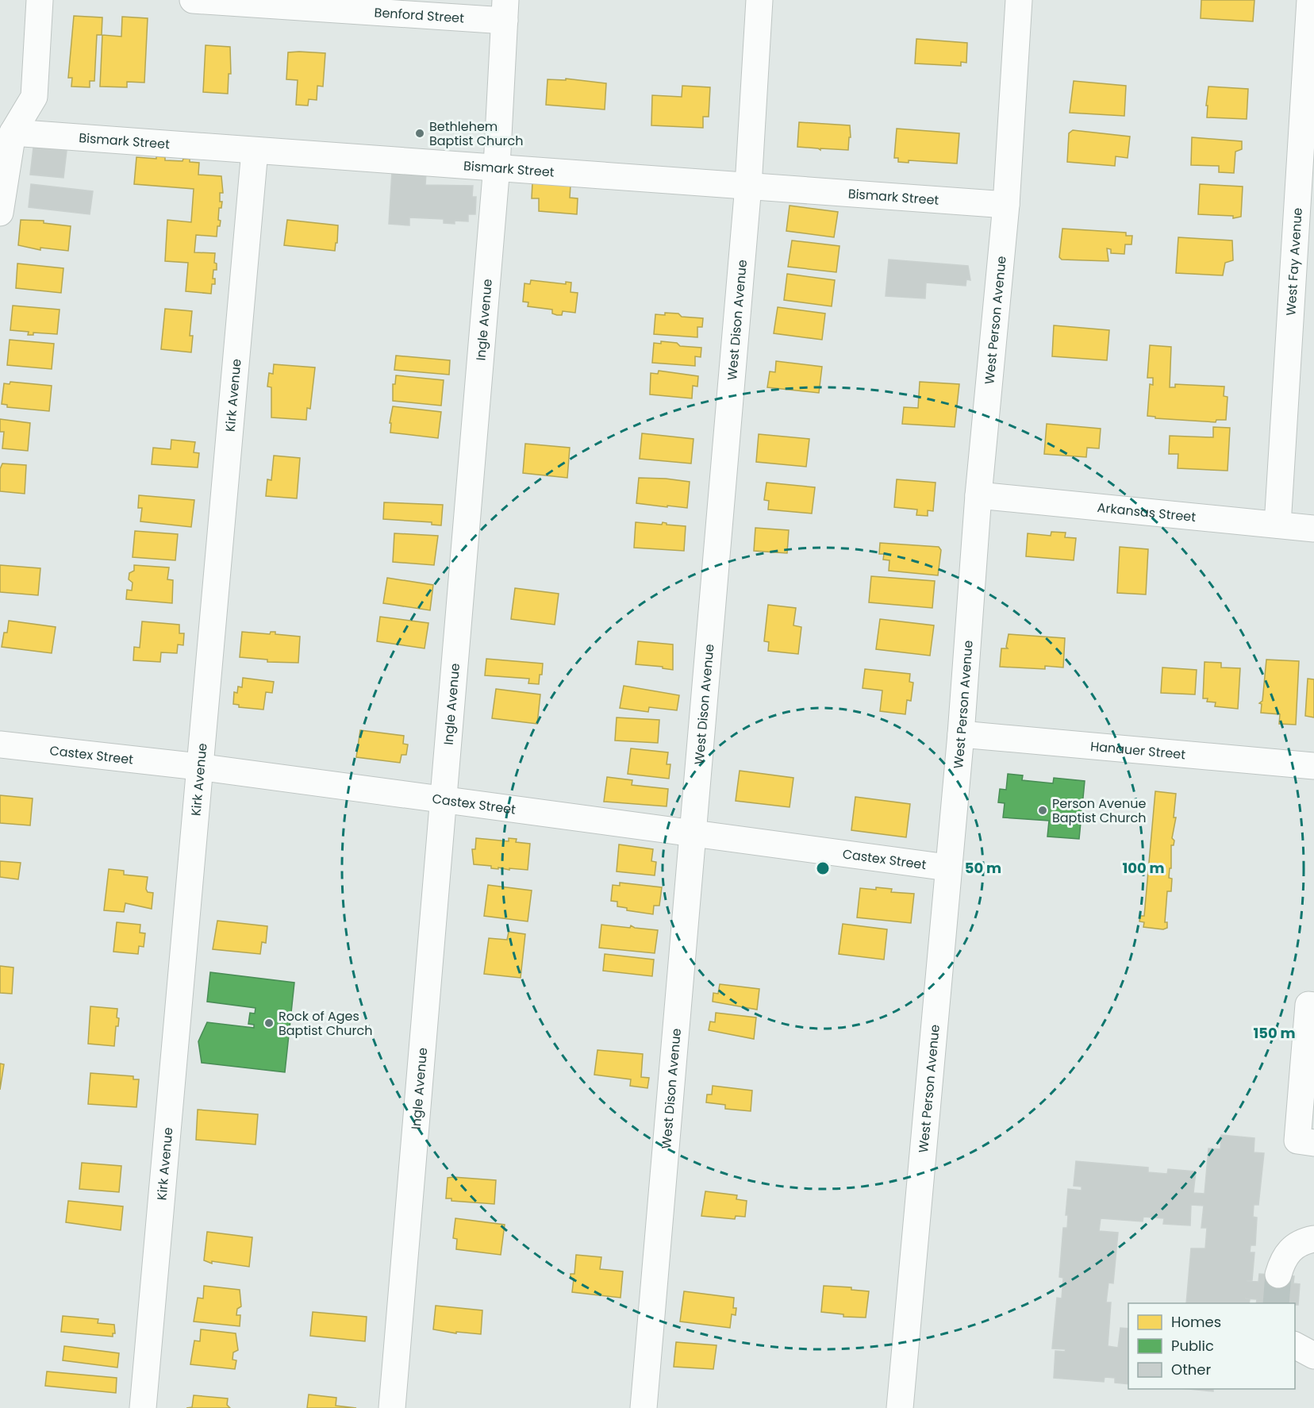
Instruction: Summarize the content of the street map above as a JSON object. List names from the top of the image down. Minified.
{"streets":{"street":["Benford Street","Bismark Street","West Fay Avenue","Ingle Avenue","West Dison Avenue","West Person Avenue","Kirk Avenue","Arkansas Street","Hanauer Street","Castex Street"]},"crossings":[["Benford Street","Ingle Avenue"],["Bismark Street","Ingle Avenue"],["Bismark Street","West Dison Avenue"],["Bismark Street","West Person Avenue"],["Bismark Street","Kirk Avenue"],["West Fay Avenue","Arkansas Street"],["Ingle Avenue","Castex Street"],["West Dison Avenue","Castex Street"],["West Person Avenue","Arkansas Street"],["West Person Avenue","Hanauer Street"],["West Person Avenue","Castex Street"],["Kirk Avenue","Castex Street"]],"places":["Bethlehem Baptist Church","Person Avenue Baptist Church","Rock of Ages Baptist Church"],"legend":["Homes","Public","Other"],"rings":["50 m","100 m","150 m"]}
